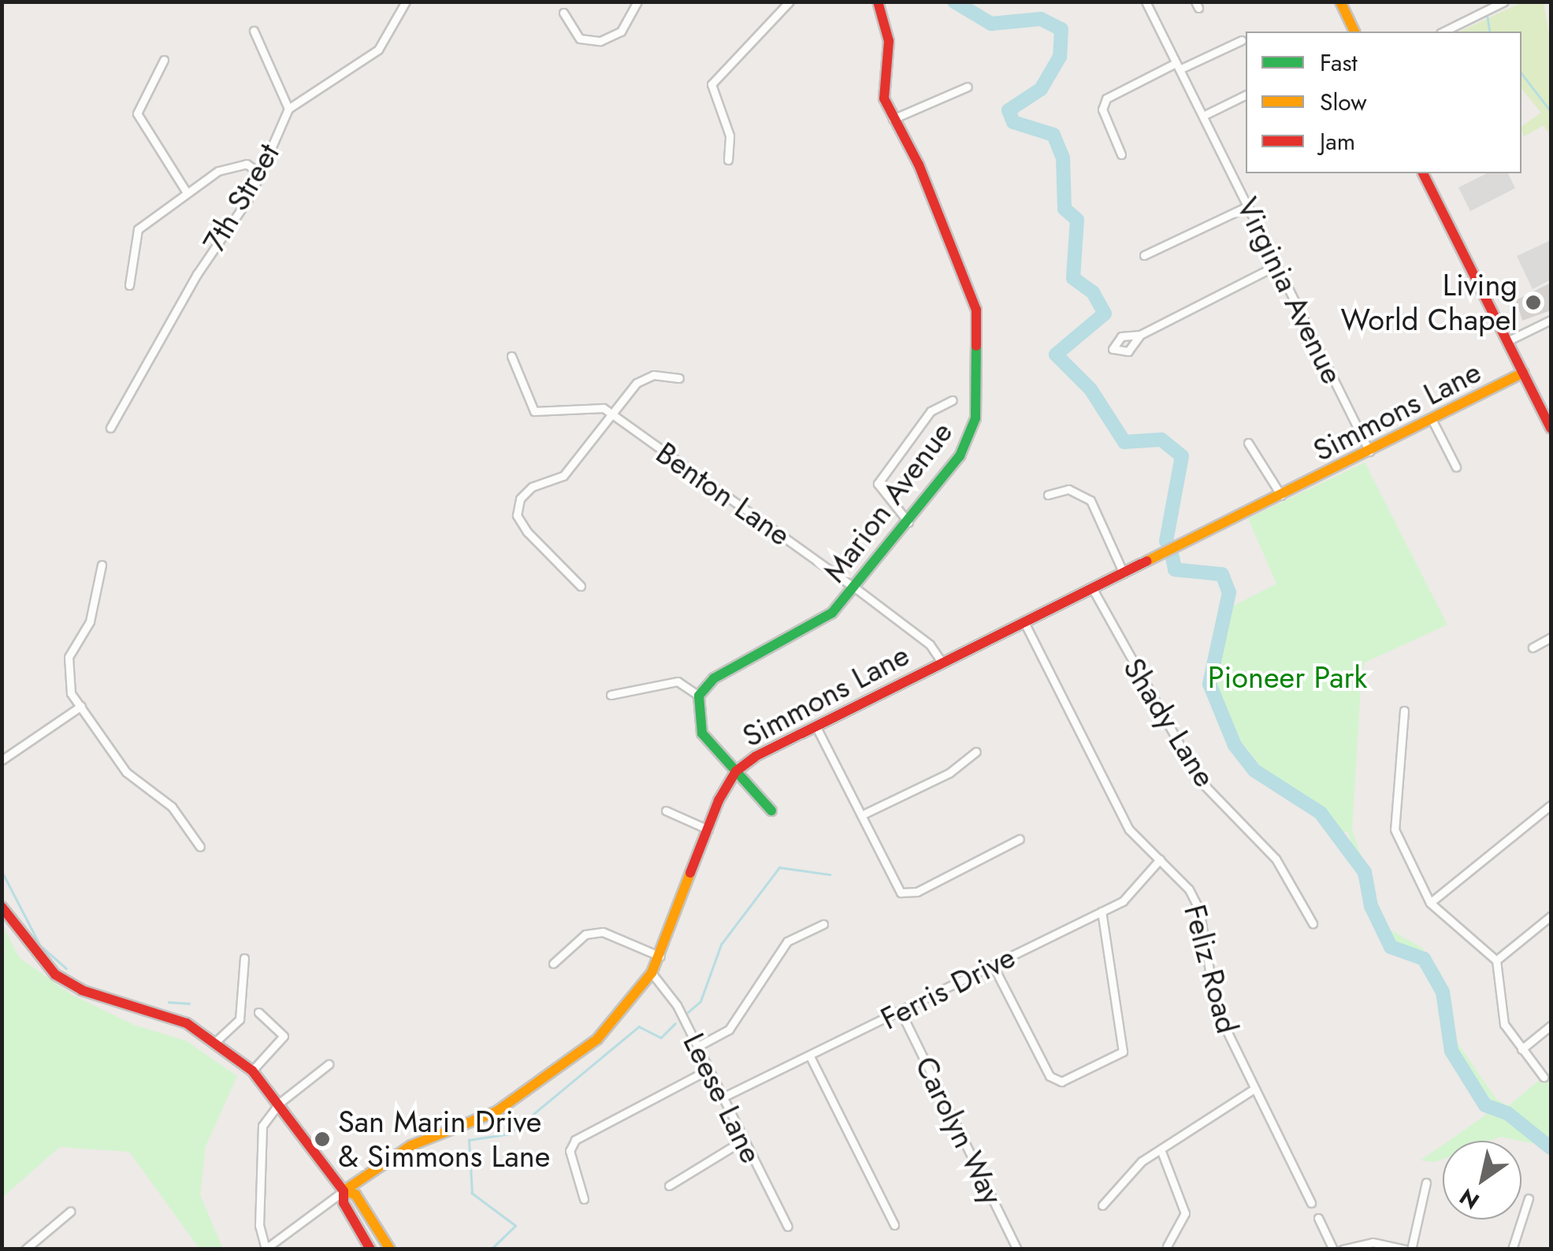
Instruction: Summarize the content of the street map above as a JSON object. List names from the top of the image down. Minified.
{"streets":{"street":["7th Street","Virginia Avenue","Simmons Lane","Benton Lane","Marion Avenue","Shady Lane","Feliz Road","Ferris Drive","Leese Lane","Carolyn Way"]},"crossings":[["Virginia Avenue","Simmons Lane"],["Simmons Lane","Benton Lane"],["Simmons Lane","Shady Lane"],["Simmons Lane","Feliz Road"],["Simmons Lane","Leese Lane"],["Benton Lane","Marion Avenue"],["Feliz Road","Ferris Drive"],["Ferris Drive","Leese Lane"],["Ferris Drive","Carolyn Way"]],"parks":["Pioneer Park"],"places":["Living World Chapel","San Marin Drive & Simmons Lane"],"legend":["Fast","Slow","Jam"],"north":"bottom left"}
